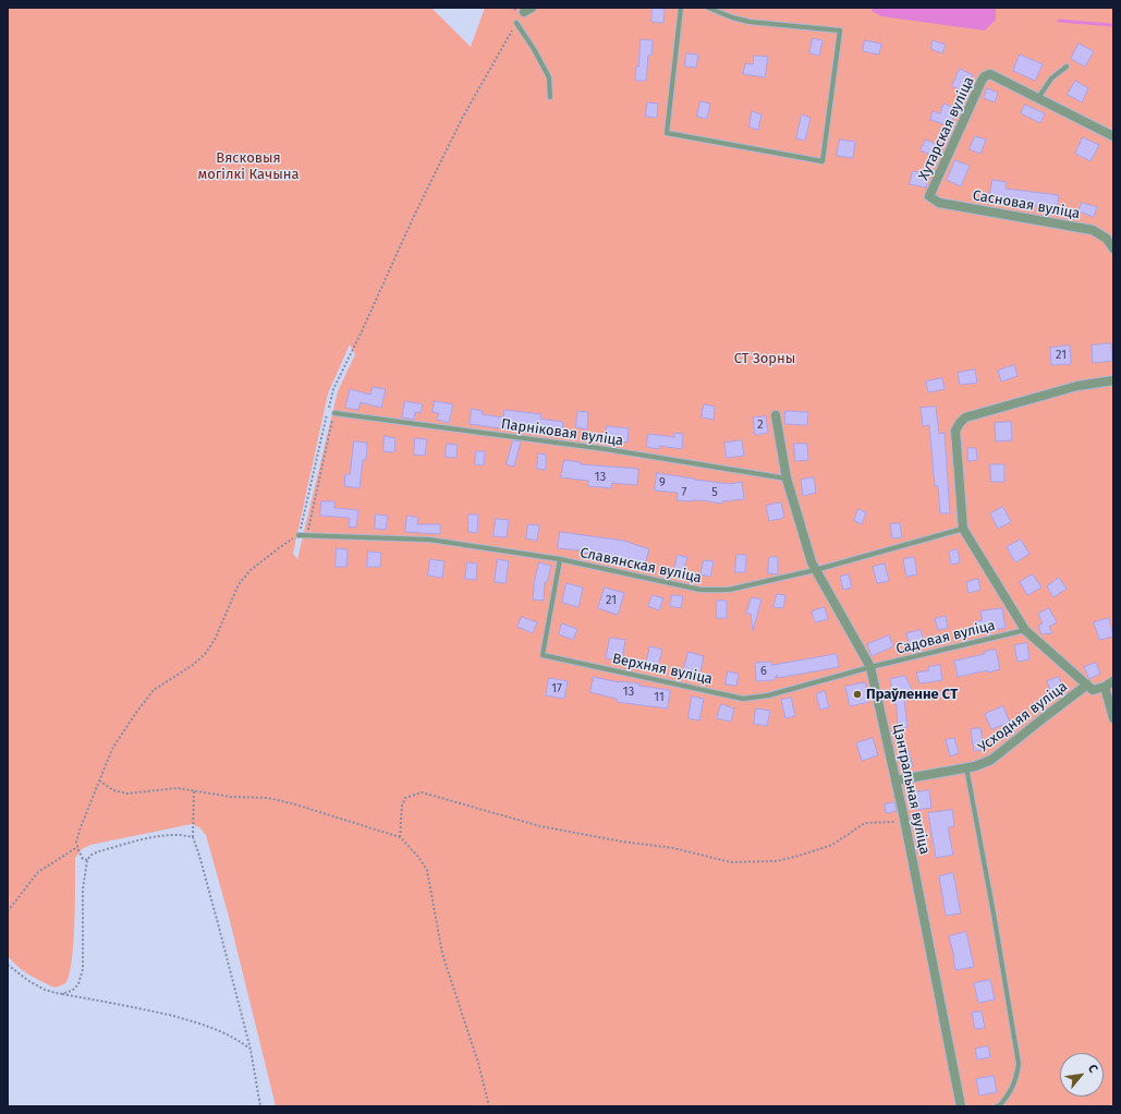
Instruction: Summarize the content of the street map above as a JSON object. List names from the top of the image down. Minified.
{"streets":{"street":["Хутарская вуліца","Сасновая вуліца","Усходняя вуліца","Цэнтральная вуліца"],"lane":["Парніковая вуліца","Славянская вуліца","Садовая вуліца","Верхняя вуліца"]},"crossings":[["Хутарская вуліца","Сасновая вуліца"],["Парніковая вуліца","Цэнтральная вуліца"],["Славянская вуліца","Верхняя вуліца"],["Славянская вуліца","Цэнтральная вуліца"],["Садовая вуліца","Верхняя вуліца"],["Садовая вуліца","Цэнтральная вуліца"],["Верхняя вуліца","Цэнтральная вуліца"],["Усходняя вуліца","Цэнтральная вуліца"]],"parks":["Вясковыя могілкі Качына","СТ Зорны"],"places":["Праўленне СТ"],"house_numbers":["21","2","13","9","7","5","21","6","17","13","11"],"north":"top right"}
